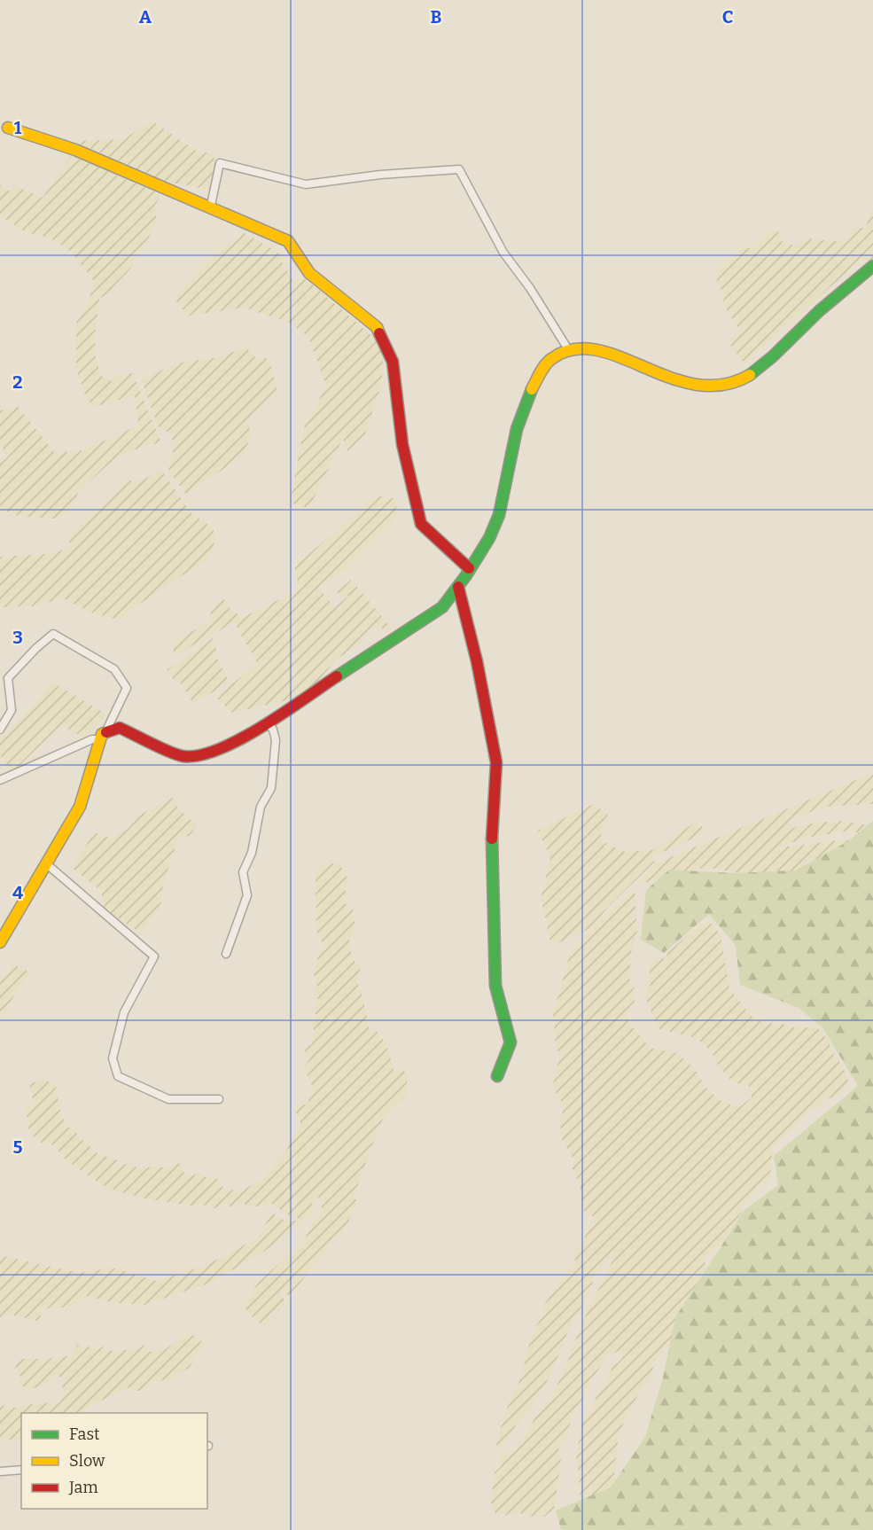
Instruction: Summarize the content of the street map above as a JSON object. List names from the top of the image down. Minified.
{"legend":["Fast","Slow","Jam"],"grid":{"columns":["A","B","C"],"rows":["1","2","3","4","5"]}}
